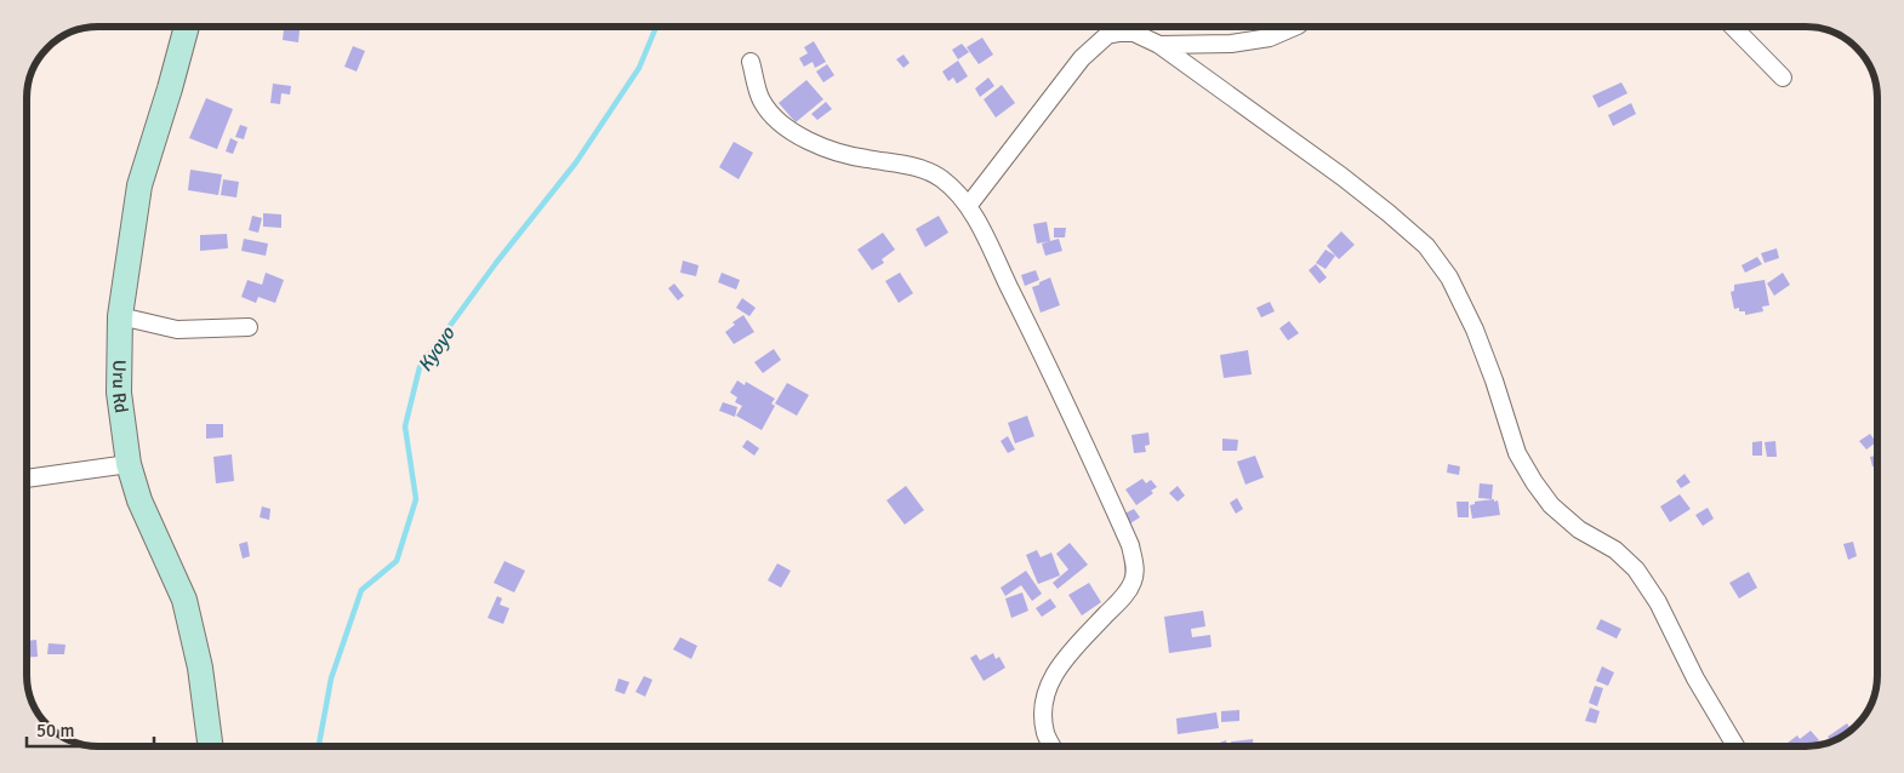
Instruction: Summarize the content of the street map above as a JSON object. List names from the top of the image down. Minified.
{"streets":{"street":["Uru Rd"]},"water":["Kyoyo"],"scale_bar":"50 m"}
